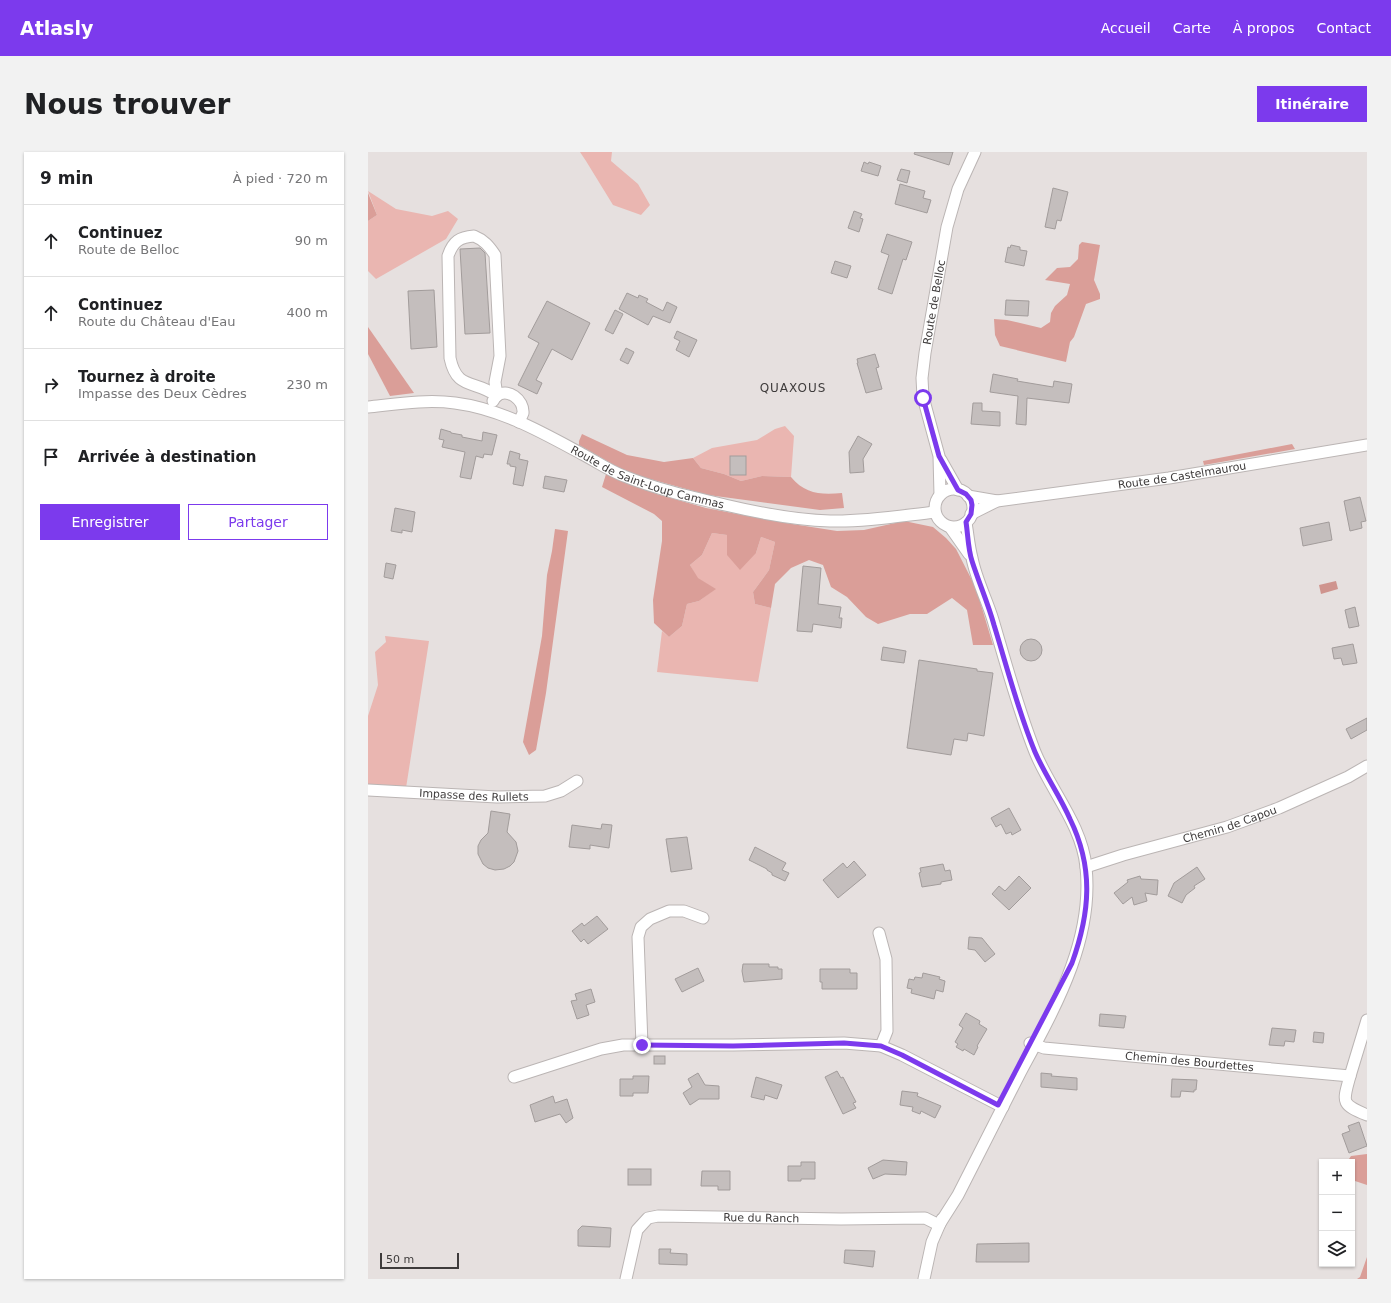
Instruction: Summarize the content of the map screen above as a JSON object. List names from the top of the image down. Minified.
{"streets":{"street":["Route de Belloc","Route de Castelmaurou","Route de Saint-Loup Cammas","Impasse des Rullets","Chemin de Capou","Chemin des Bourdettes","Rue du Ranch"]},"crossings":[["Route de Belloc","Route de Castelmaurou"],["Route de Belloc","Route de Saint-Loup Cammas"],["Route de Castelmaurou","Route de Saint-Loup Cammas"]],"districts":["QUAXOUS"],"scale_bar":"50 m","page":{"header":"Atlasly","nav":["Accueil","Carte","À propos","Contact"],"buttons":["Itinéraire",["Enregistrer","Partager"]],"title":"Nous trouver","heading":["9 min","À pied · 720 m"],"list":[["Continuez","Route de Belloc","90 m"],["Continuez","Route du Château d'Eau","400 m"],["Tournez à droite","Impasse des Deux Cèdres","230 m"],"Arrivée à destination"],"map_buttons":["+","−"],"scale":"50 m"}}
